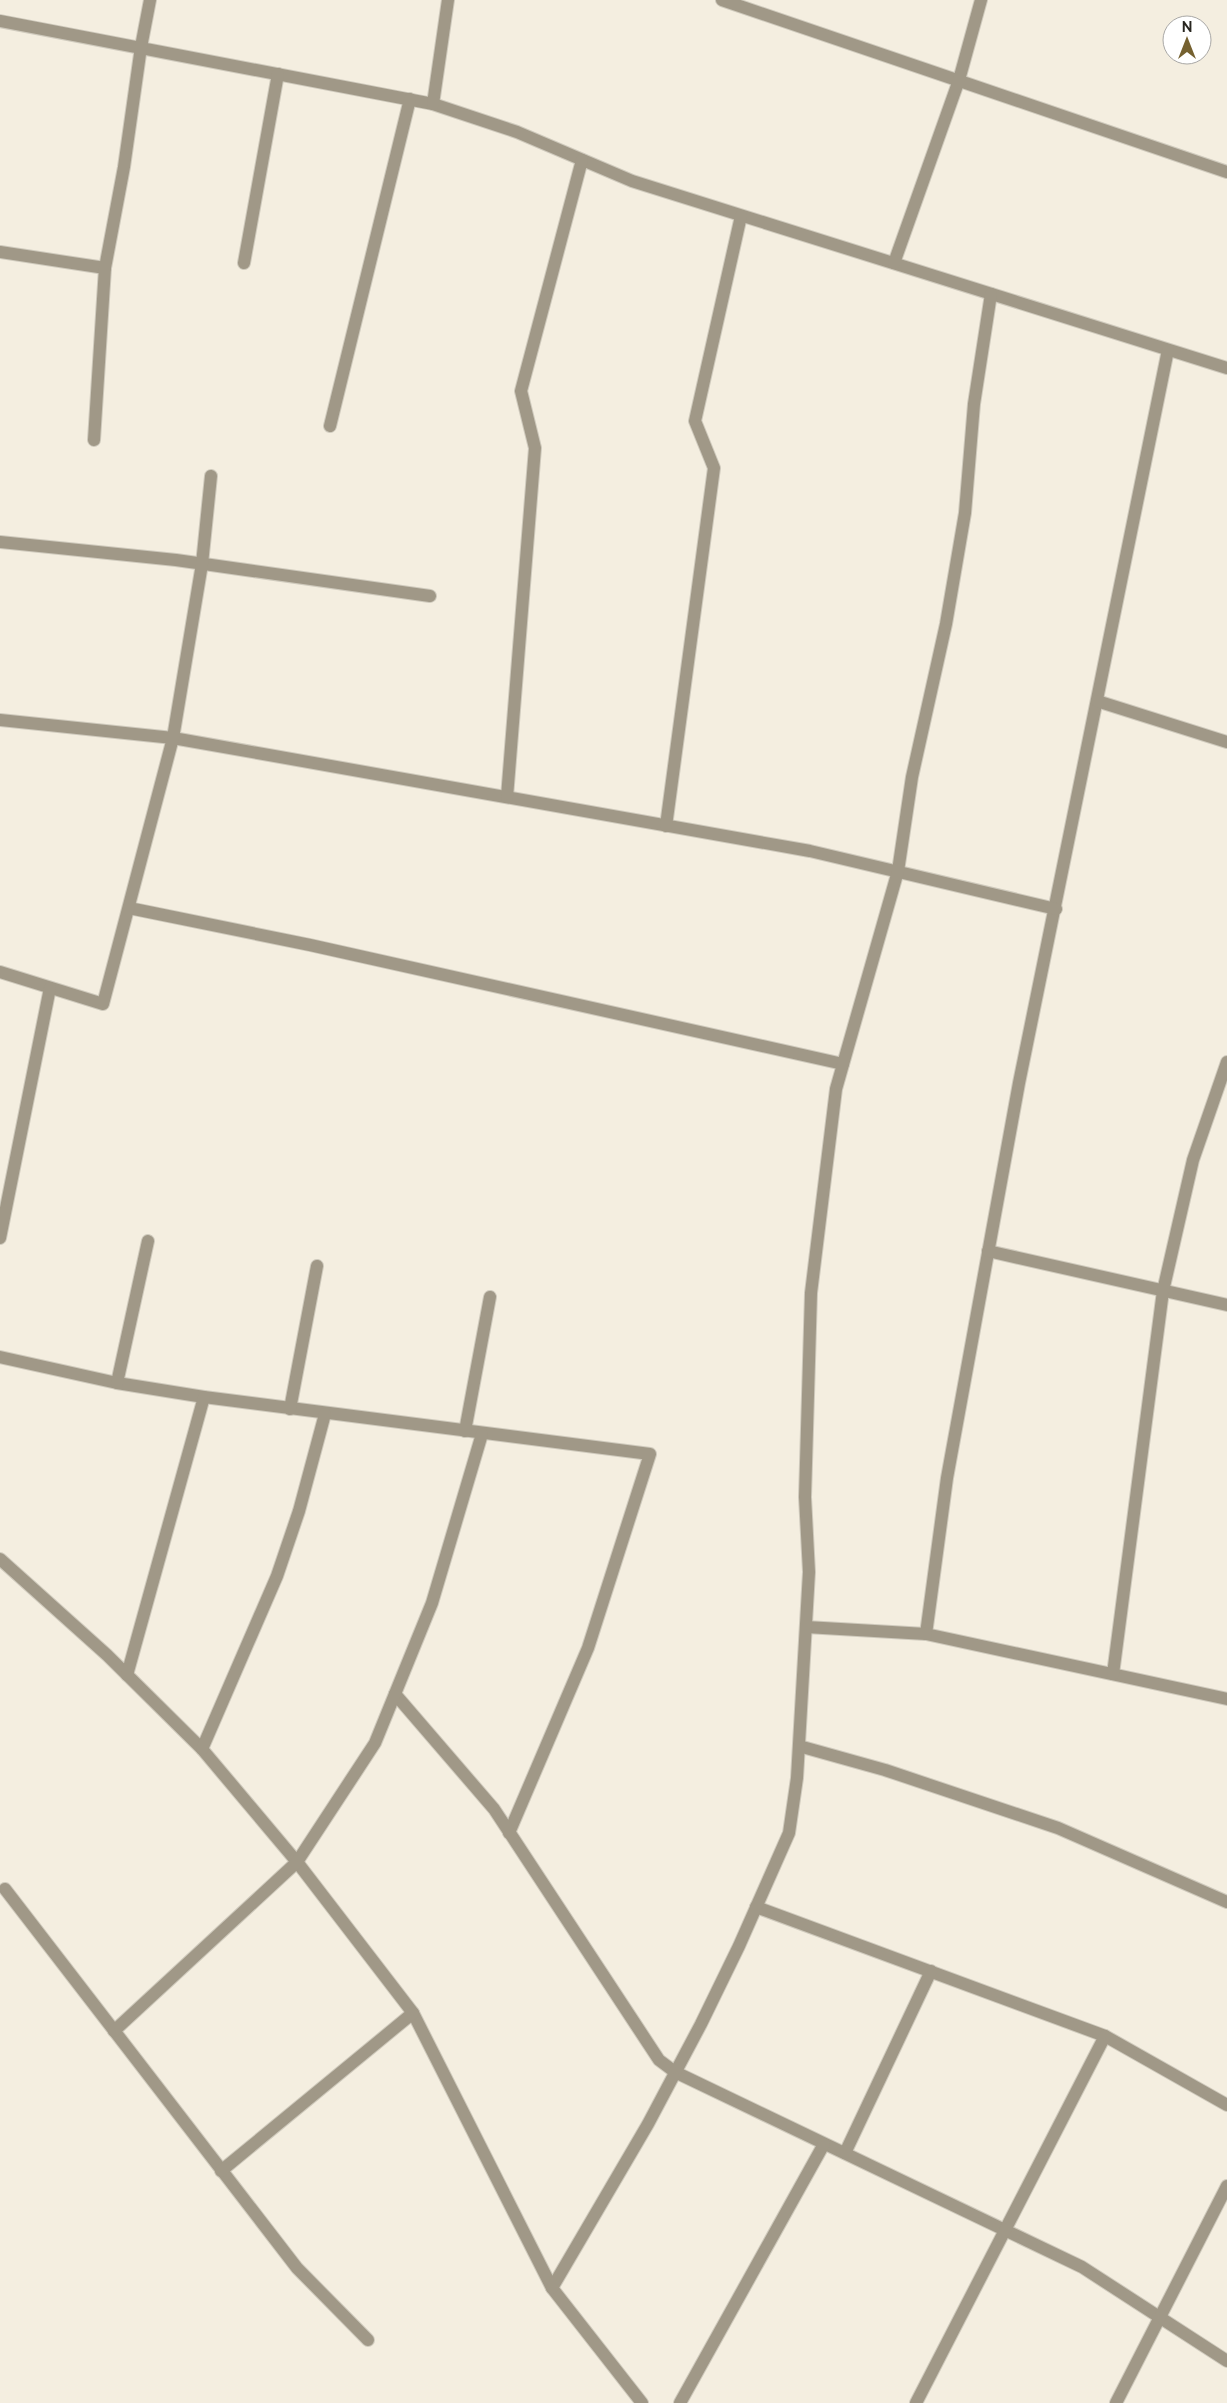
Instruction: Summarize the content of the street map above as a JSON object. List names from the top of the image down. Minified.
{"north":"top"}
